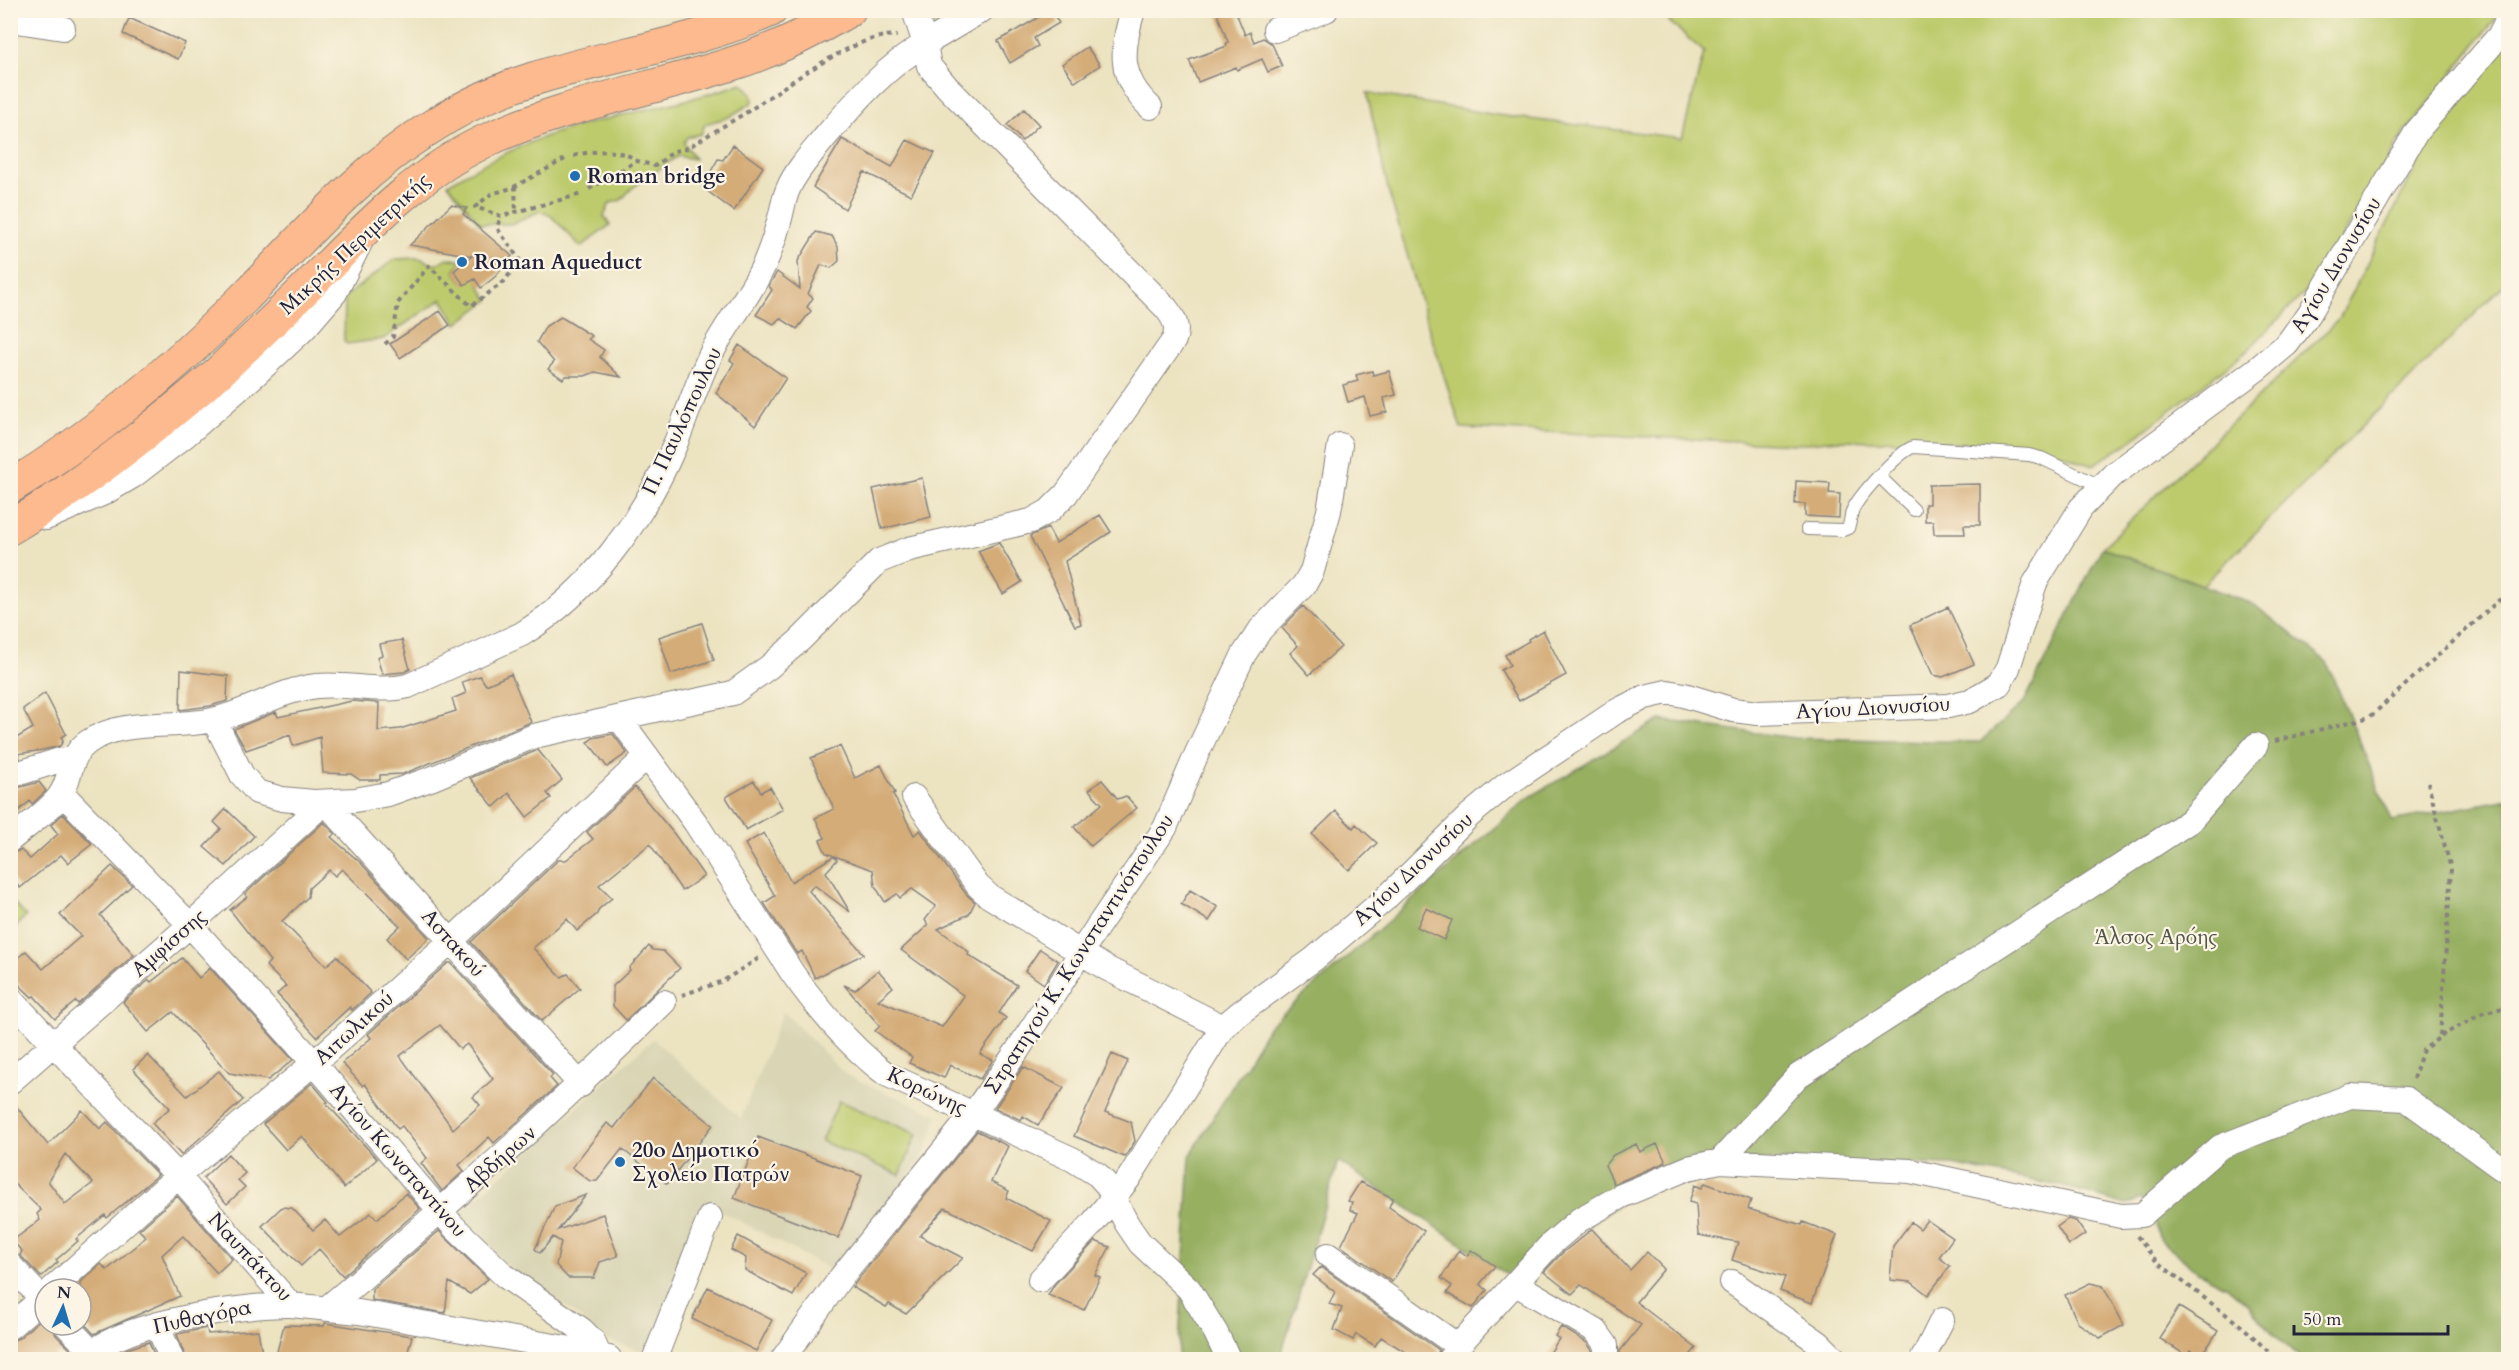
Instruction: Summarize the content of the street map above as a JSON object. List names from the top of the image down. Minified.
{"streets":{"main road":["Μικρής Περιμετρικής"],"street":["Αγίου Διονυσίου","Π. Παυλόπουλου","Αμφίσσης","Αστακού","Στρατηγού Κ. Κωνσταντινόπουλου","Αιτωλικού","Κορώνης","Αβδήρων","Αγίου Κωνσταντίνου","Ναυπάκτου","Πυθαγόρα"]},"crossings":[["Αγίου Διονυσίου","Κορώνης"],["Π. Παυλόπουλου","Αγίου Κωνσταντίνου"],["Αμφίσσης","Αστακού"],["Αμφίσσης","Αγίου Κωνσταντίνου"],["Αμφίσσης","Ναυπάκτου"],["Αστακού","Αιτωλικού"],["Αστακού","Αβδήρων"],["Στρατηγού Κ. Κωνσταντινόπουλου","Κορώνης"],["Αιτωλικού","Κορώνης"],["Αιτωλικού","Αγίου Κωνσταντίνου"],["Αιτωλικού","Ναυπάκτου"],["Αβδήρων","Αγίου Κωνσταντίνου"],["Αβδήρων","Ναυπάκτου"],["Αγίου Κωνσταντίνου","Ναυπάκτου"],["Ναυπάκτου","Πυθαγόρα"]],"parks":["Άλσος Αρόης"],"places":["Roman bridge","Roman Aqueduct","20ο Δημοτικό Σχολείο Πατρών"],"scale_bar":"50 m","north":"top"}
